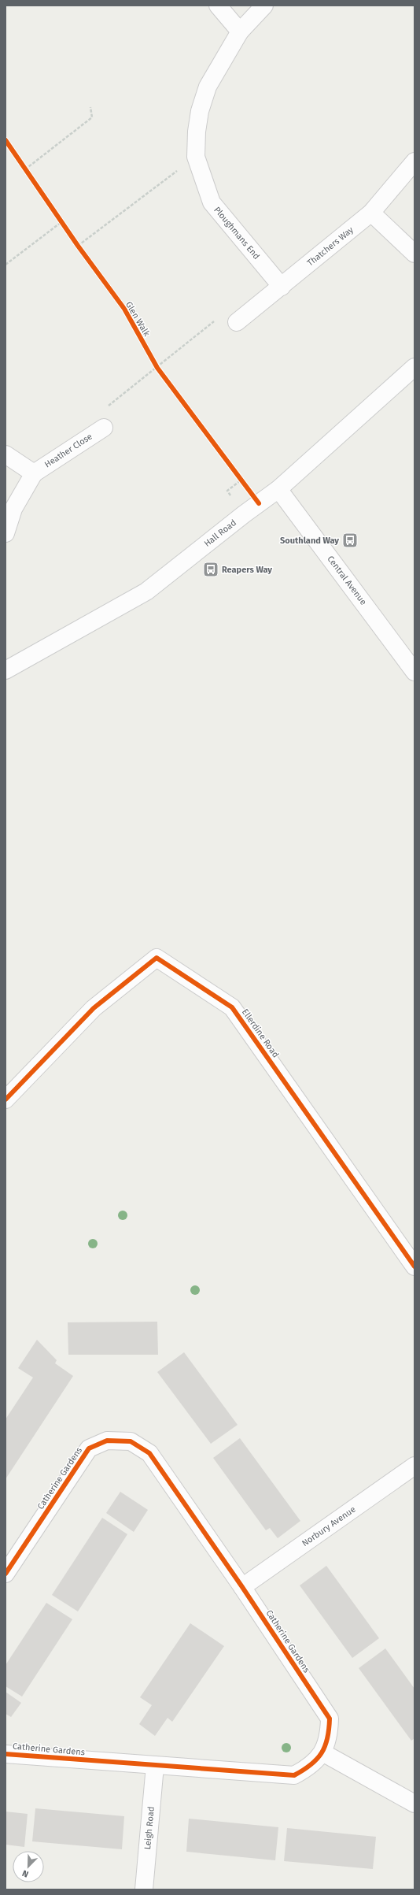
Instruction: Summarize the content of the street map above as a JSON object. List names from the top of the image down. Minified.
{"streets":{"street":["Ploughmans End","Thatchers Way","Heather Close","Hall Road","Central Avenue","Ellerdine Road","Catherine Gardens","Norbury Avenue","Leigh Road"],"cycle path":["Glen Walk"]},"crossings":[["Ploughmans End","Thatchers Way"],["Hall Road","Central Avenue"],["Catherine Gardens","Norbury Avenue"],["Catherine Gardens","Leigh Road"]],"places":{"bus stop":["Southland Way","Reapers Way"]},"north":"bottom left"}
